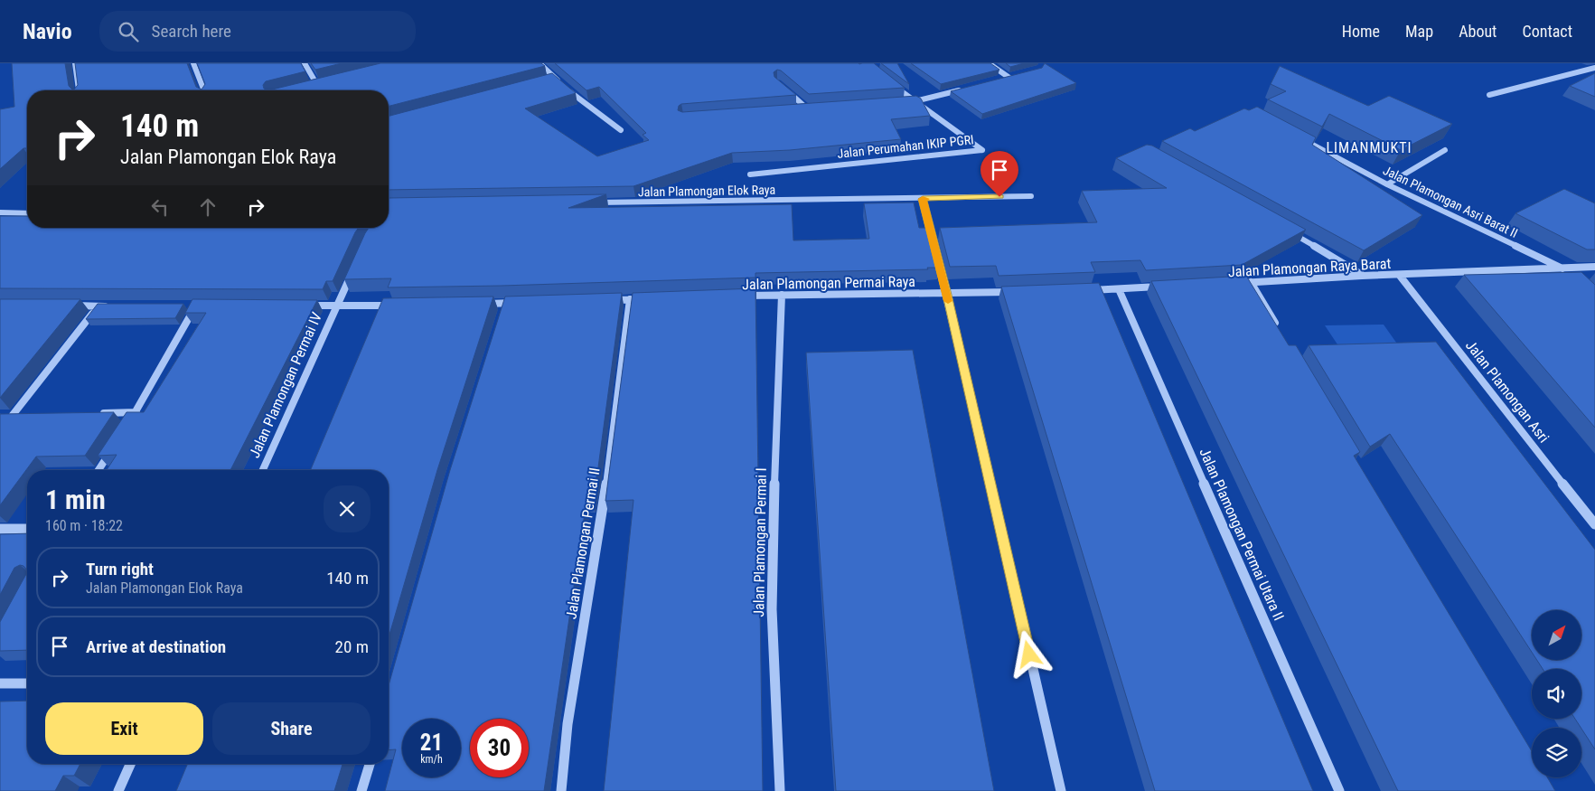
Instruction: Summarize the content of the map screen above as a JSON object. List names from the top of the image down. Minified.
{"streets":{"street":["Jalan Perumahan IKIP PGRI","Jalan Plamongan Elok Raya","Jalan Plamongan Asri Barat II","Jalan Plamongan Raya Barat","Jalan Plamongan Permai Raya","Jalan Plamongan Permai IV","Jalan Plamongan Asri","Jalan Plamongan Permai Utara II","Jalan Plamongan Permai I","Jalan Plamongan Permai II"]},"crossings":[["Jalan Plamongan Asri Barat II","Jalan Plamongan Raya Barat"],["Jalan Plamongan Raya Barat","Jalan Plamongan Asri"],["Jalan Plamongan Permai Raya","Jalan Plamongan Permai I"]],"districts":["LIMANMUKTI"],"north":"top right","page":{"header":"Navio","search":"Search here","nav":["Home","Map","About","Contact"],"turn":["140 m","Jalan Plamongan Elok Raya"],"heading":["1 min","160 m · 18:22"],"list":[{"name":"Turn right","note":"Jalan Plamongan Elok Raya","value":"140 m"},{"name":"Arrive at destination","value":"20 m"}],"buttons":["Exit","Share"],"speed":"21 km/h","limit":"30"}}
